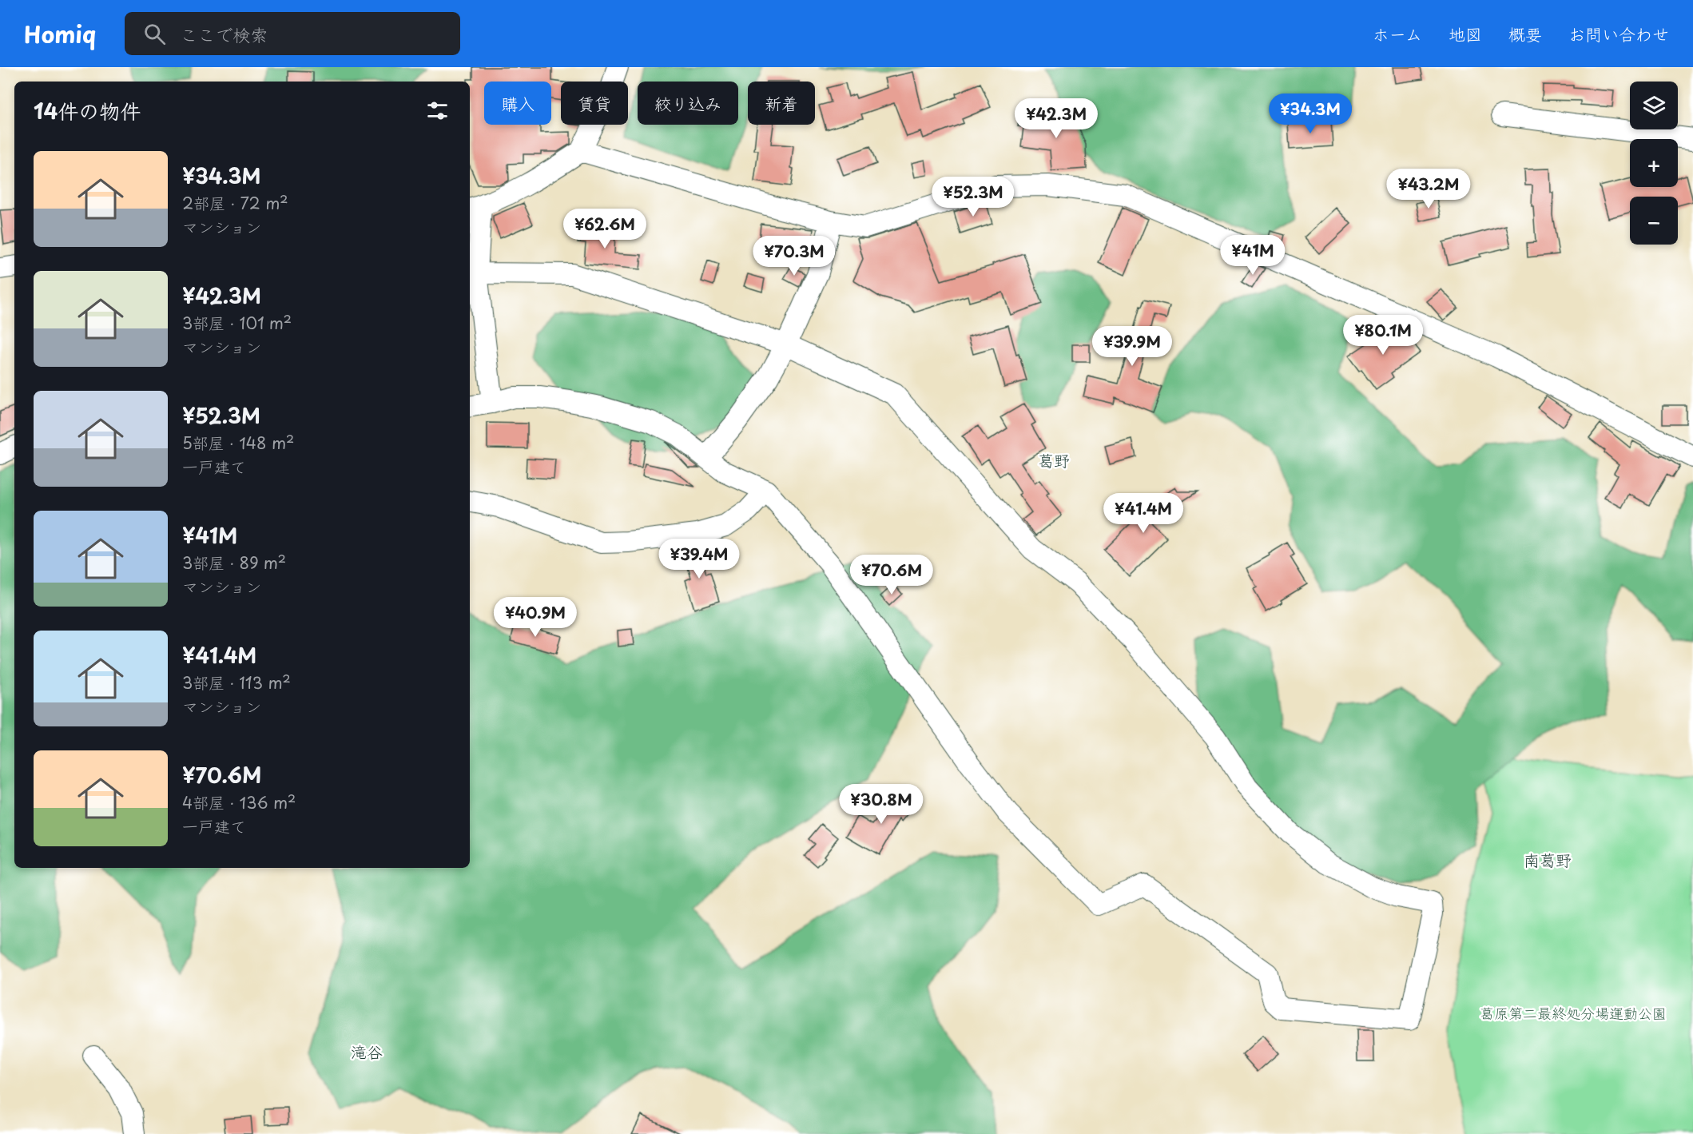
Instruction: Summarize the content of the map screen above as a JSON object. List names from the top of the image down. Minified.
{"districts":["葛野","南葛野","滝谷"],"parks":["葛原第二最終処分場運動公園"],"page":{"header":"Homiq","search":"ここで検索","nav":["ホーム","地図","概要","お問い合わせ"],"map_buttons":["+","−"],"chip":["購入","賃貸","絞り込み","新着"],"heading":"14件の物件","price":["¥34.3M","¥42.3M","¥43.2M","¥52.3M","¥62.6M","¥41M","¥70.3M","¥80.1M","¥39.9M","¥41.4M","¥39.4M","¥70.6M","¥40.9M","¥30.8M"],"list":[{"name":"¥34.3M","note":"2部屋 · 72 m² · マンション"},{"name":"¥42.3M","note":"3部屋 · 101 m² · マンション"},{"name":"¥52.3M","note":"5部屋 · 148 m² · 一戸建て"},{"name":"¥41M","note":"3部屋 · 89 m² · マンション"},{"name":"¥41.4M","note":"3部屋 · 113 m² · マンション"},{"name":"¥70.6M","note":"4部屋 · 136 m² · 一戸建て"}]}}
